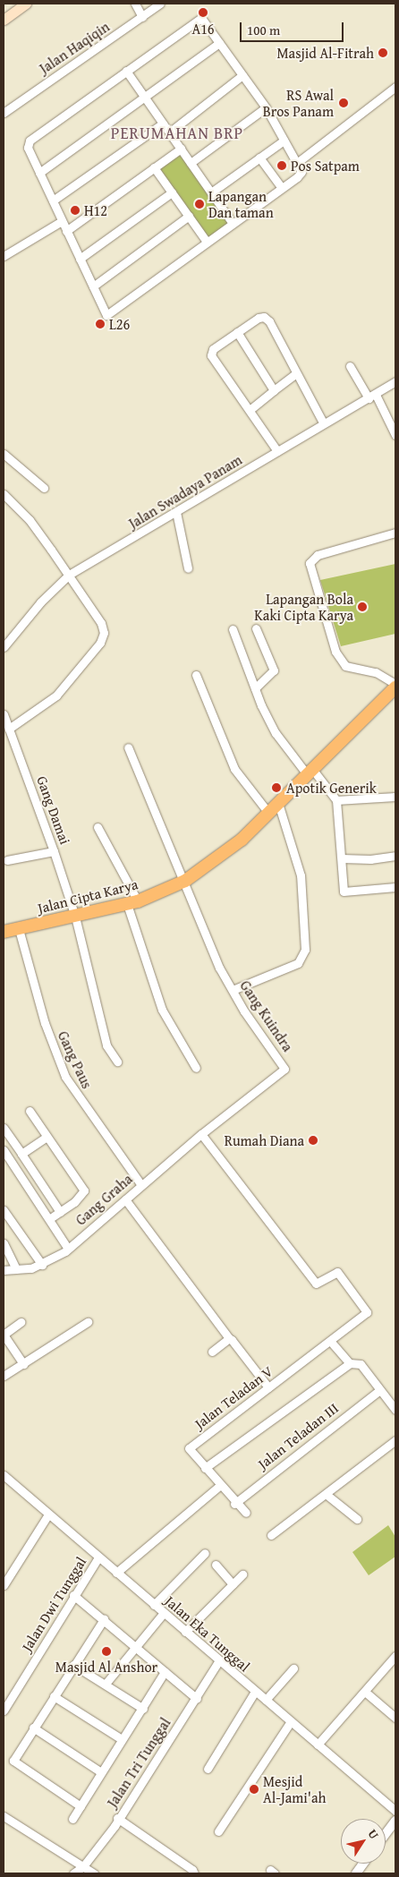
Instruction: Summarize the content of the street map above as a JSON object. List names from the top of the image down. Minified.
{"streets":{"main road":["Jalan Cipta Karya"],"street":["Jalan Haqiqin","Jalan Swadaya Panam","Gang Damai","Gang Kuindra","Gang Paus","Gang Graha","Jalan Teladan V","Jalan Teladan III","Jalan Dwi Tunggal","Jalan Eka Tunggal","Jalan Tri Tunggal"]},"crossings":[["Gang Damai","Jalan Cipta Karya"],["Jalan Cipta Karya","Gang Kuindra"],["Jalan Cipta Karya","Gang Paus"],["Gang Kuindra","Gang Graha"],["Gang Kuindra","Jalan Teladan V"],["Gang Paus","Gang Graha"],["Gang Graha","Jalan Teladan V"],["Jalan Teladan V","Jalan Teladan III"],["Jalan Dwi Tunggal","Jalan Eka Tunggal"],["Jalan Eka Tunggal","Jalan Tri Tunggal"]],"districts":["PERUMAHAN BRP"],"places":["A16","Masjid Al-Fitrah","RS Awal Bros Panam","Pos Satpam","Lapangan Dan taman","H12","L26","Lapangan Bola Kaki Cipta Karya","Apotik Generik","Rumah Diana","Masjid Al Anshor","Mesjid Al-Jami'ah"],"scale_bar":"100 m","north":"top right"}
